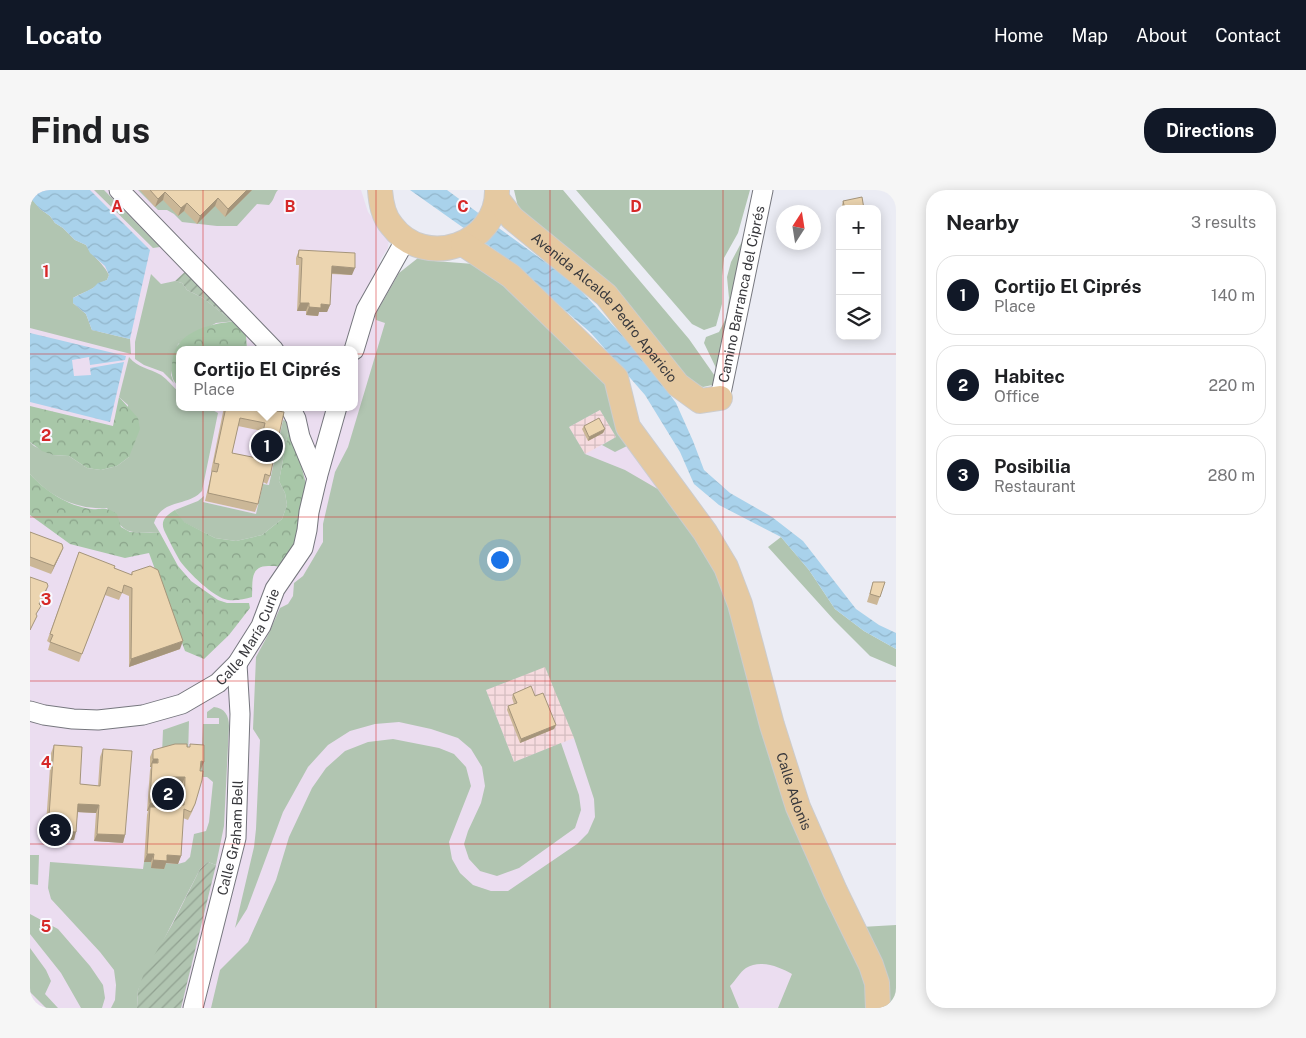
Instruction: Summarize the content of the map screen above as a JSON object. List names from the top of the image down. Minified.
{"streets":{"main road":["Avenida Alcalde Pedro Aparicio","Calle Adonis"],"street":["Camino Barranca del Ciprés","Calle María Curie","Calle Graham Bell"]},"crossings":[["Camino Barranca del Ciprés","Avenida Alcalde Pedro Aparicio"],["Avenida Alcalde Pedro Aparicio","Calle Adonis"],["Calle María Curie","Calle Graham Bell"]],"north":"top","page":{"header":"Locato","nav":["Home","Map","About","Contact"],"buttons":"Directions","title":"Find us","heading":["Nearby","3 results"],"map_buttons":["+","−"],"list":[{"mark":"1","name":"Cortijo El Ciprés","note":"Place","value":"140 m"},{"mark":"2","name":"Habitec","note":"Office","value":"220 m"},{"mark":"3","name":"Posibilia","note":"Restaurant","value":"280 m"}],"popup":["Cortijo El Ciprés","Place"],"pins":["1","2","3"]},"grid":{"columns":["A","B","C","D"],"rows":["1","2","3","4","5"]}}
